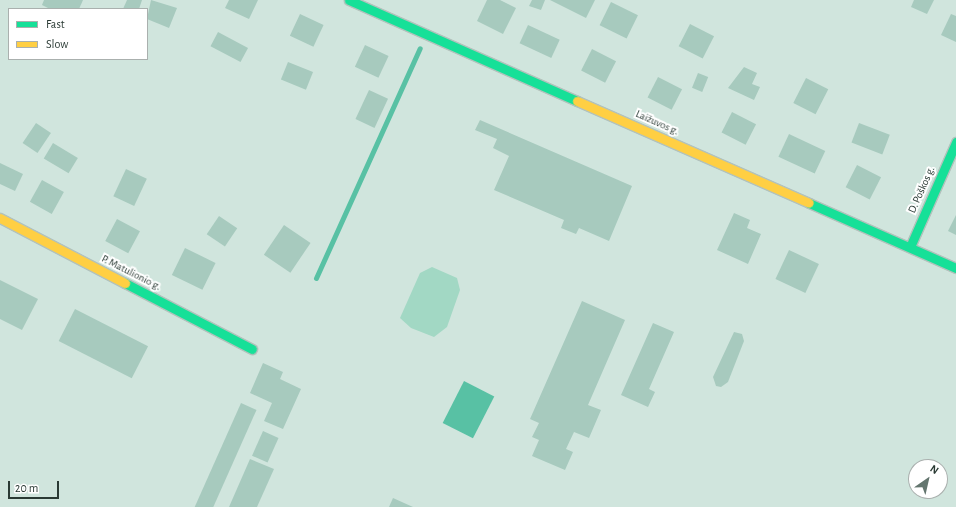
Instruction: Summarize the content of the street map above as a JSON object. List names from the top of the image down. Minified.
{"streets":{"main road":["Laižuvos g.","D. Poškos g.","P. Matulionio g."]},"crossings":[["Laižuvos g.","D. Poškos g."]],"legend":["Fast","Slow"],"scale_bar":"20 m","north":"top right"}
